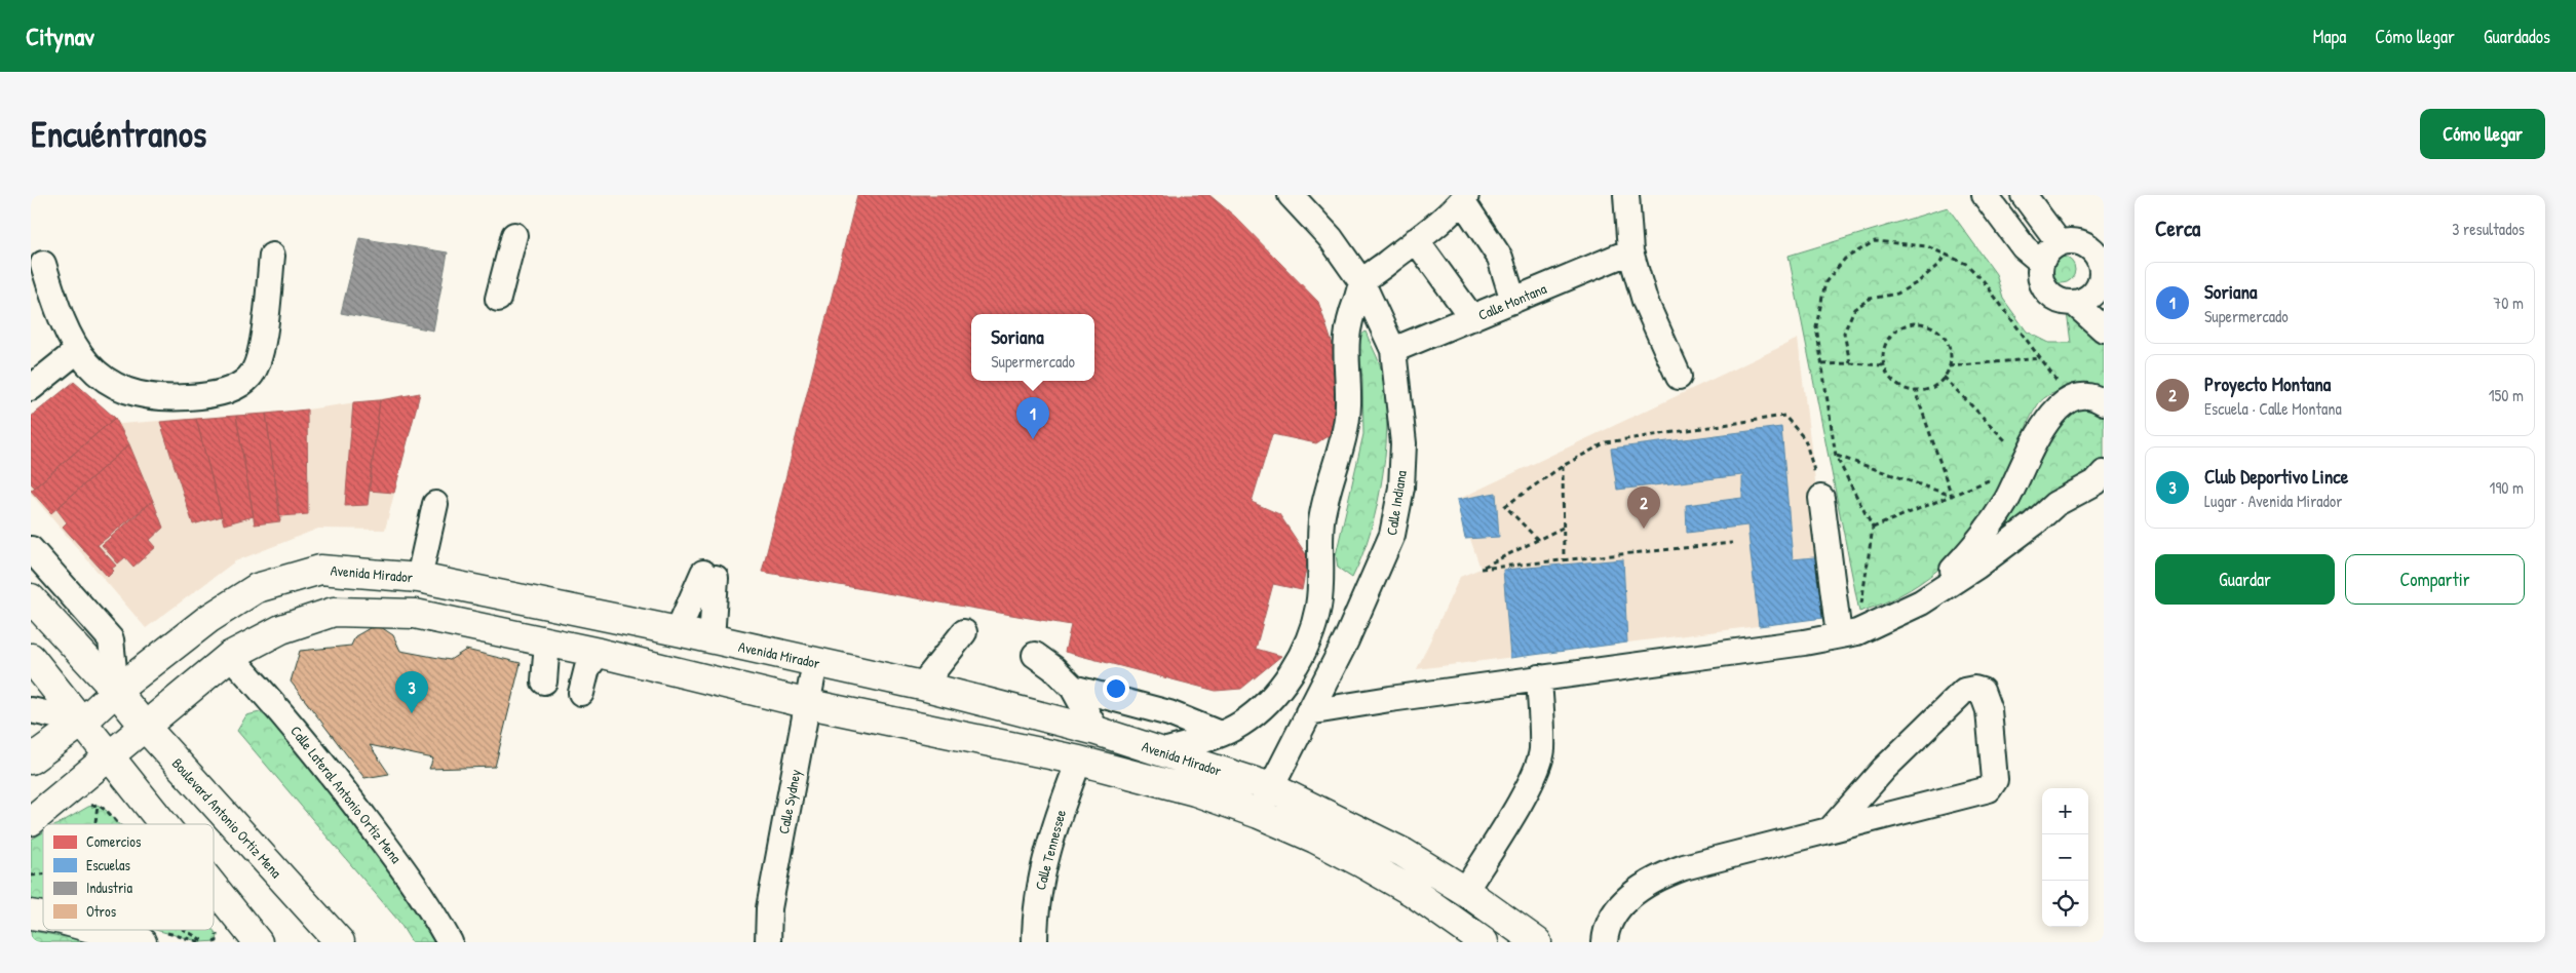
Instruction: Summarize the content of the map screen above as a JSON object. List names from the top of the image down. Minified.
{"streets":{"main road":["Avenida Mirador","Boulevard Antonio Ortiz Mena"],"street":["Calle Montana","Calle Indiana","Calle Lateral Antonio Ortíz Mena","Calle Sydney","Calle Tennessee"]},"crossings":[["Calle Montana","Calle Indiana"],["Calle Indiana","Avenida Mirador"],["Avenida Mirador","Calle Lateral Antonio Ortíz Mena"],["Avenida Mirador","Calle Sydney"],["Avenida Mirador","Boulevard Antonio Ortiz Mena"],["Avenida Mirador","Calle Tennessee"]],"legend":["Comercios","Escuelas","Industria","Otros"],"page":{"header":"Citynav","nav":["Mapa","Cómo llegar","Guardados"],"buttons":["Cómo llegar",["Guardar","Compartir"]],"title":"Encuéntranos","heading":["Cerca","3 resultados"],"list":[{"mark":"1","name":"Soriana","note":"Supermercado","value":"70 m"},{"mark":"2","name":"Proyecto Montana","note":"Escuela · Calle Montana","value":"150 m"},{"mark":"3","name":"Club Deportivo Lince","note":"Lugar · Avenida Mirador","value":"190 m"}],"popup":["Soriana","Supermercado"],"pins":["1","2","3"],"map_buttons":["+","−"]}}
